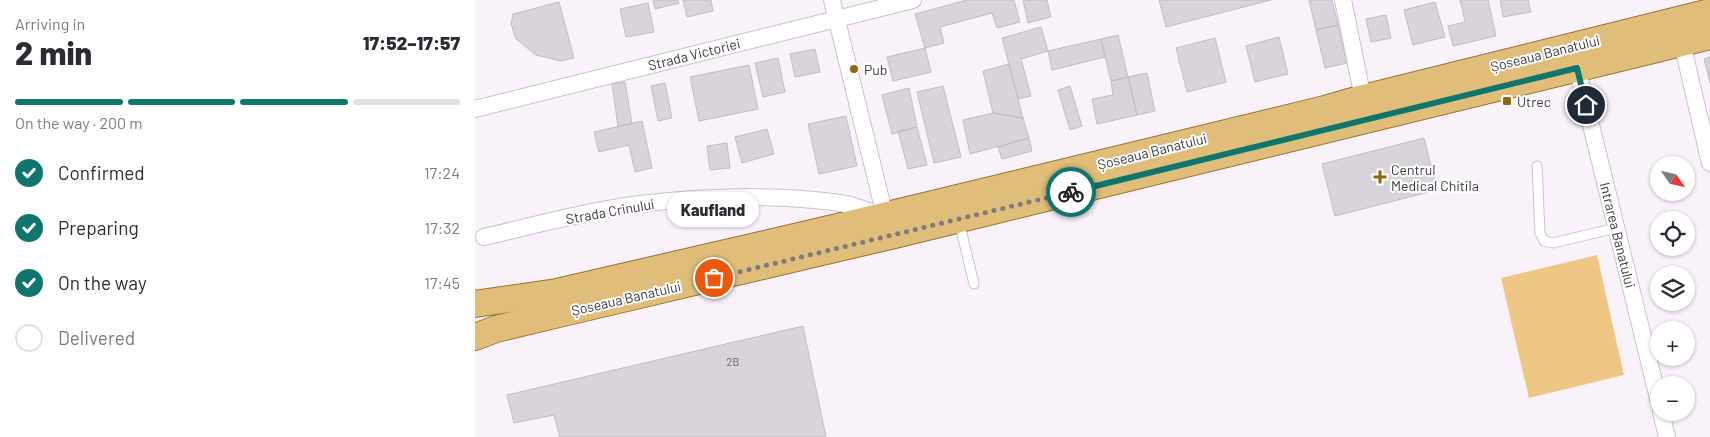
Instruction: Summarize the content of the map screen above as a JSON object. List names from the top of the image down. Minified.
{"streets":{"main road":["Șoseaua Banatului"],"street":["Strada Victoriei","Strada Crinului","Intrarea Banatului"]},"crossings":[["Șoseaua Banatului","Strada Crinului"],["Șoseaua Banatului","Intrarea Banatului"]],"places":{"other":["Pub","Kaufland"],"transit":["Utrec"],"health":["Centrul Medical Chitila"]},"house_numbers":["2B"],"north":"bottom right","page":{"heading":["2 min","Arriving in","17:52–17:57"],"bar":"On the way · 200 m","list":[["Confirmed","17:24"],["Preparing","17:32"],["On the way","17:45"],"Delivered"],"map_buttons":["+","−"],"bubble":"Kaufland"}}
